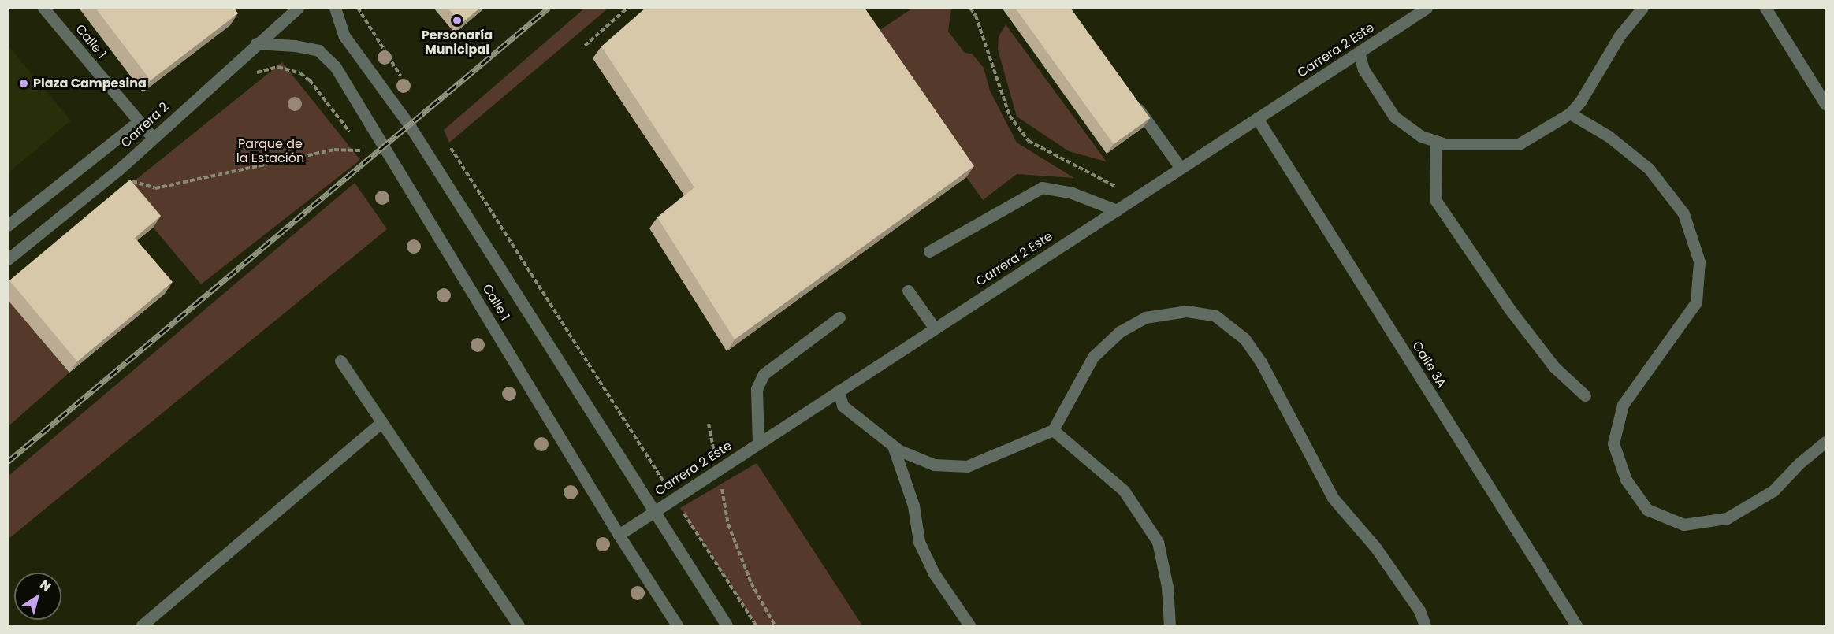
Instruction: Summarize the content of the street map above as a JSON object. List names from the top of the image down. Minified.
{"streets":{"street":["Calle 1","Carrera 2 Este","Carrera 2","Calle 3A"]},"crossings":[["Calle 1","Carrera 2 Este"],["Calle 1","Carrera 2"],["Carrera 2 Este","Calle 3A"]],"parks":["Parque de la Estación"],"places":["Personaría Municipal","Plaza Campesina"],"north":"top right"}
